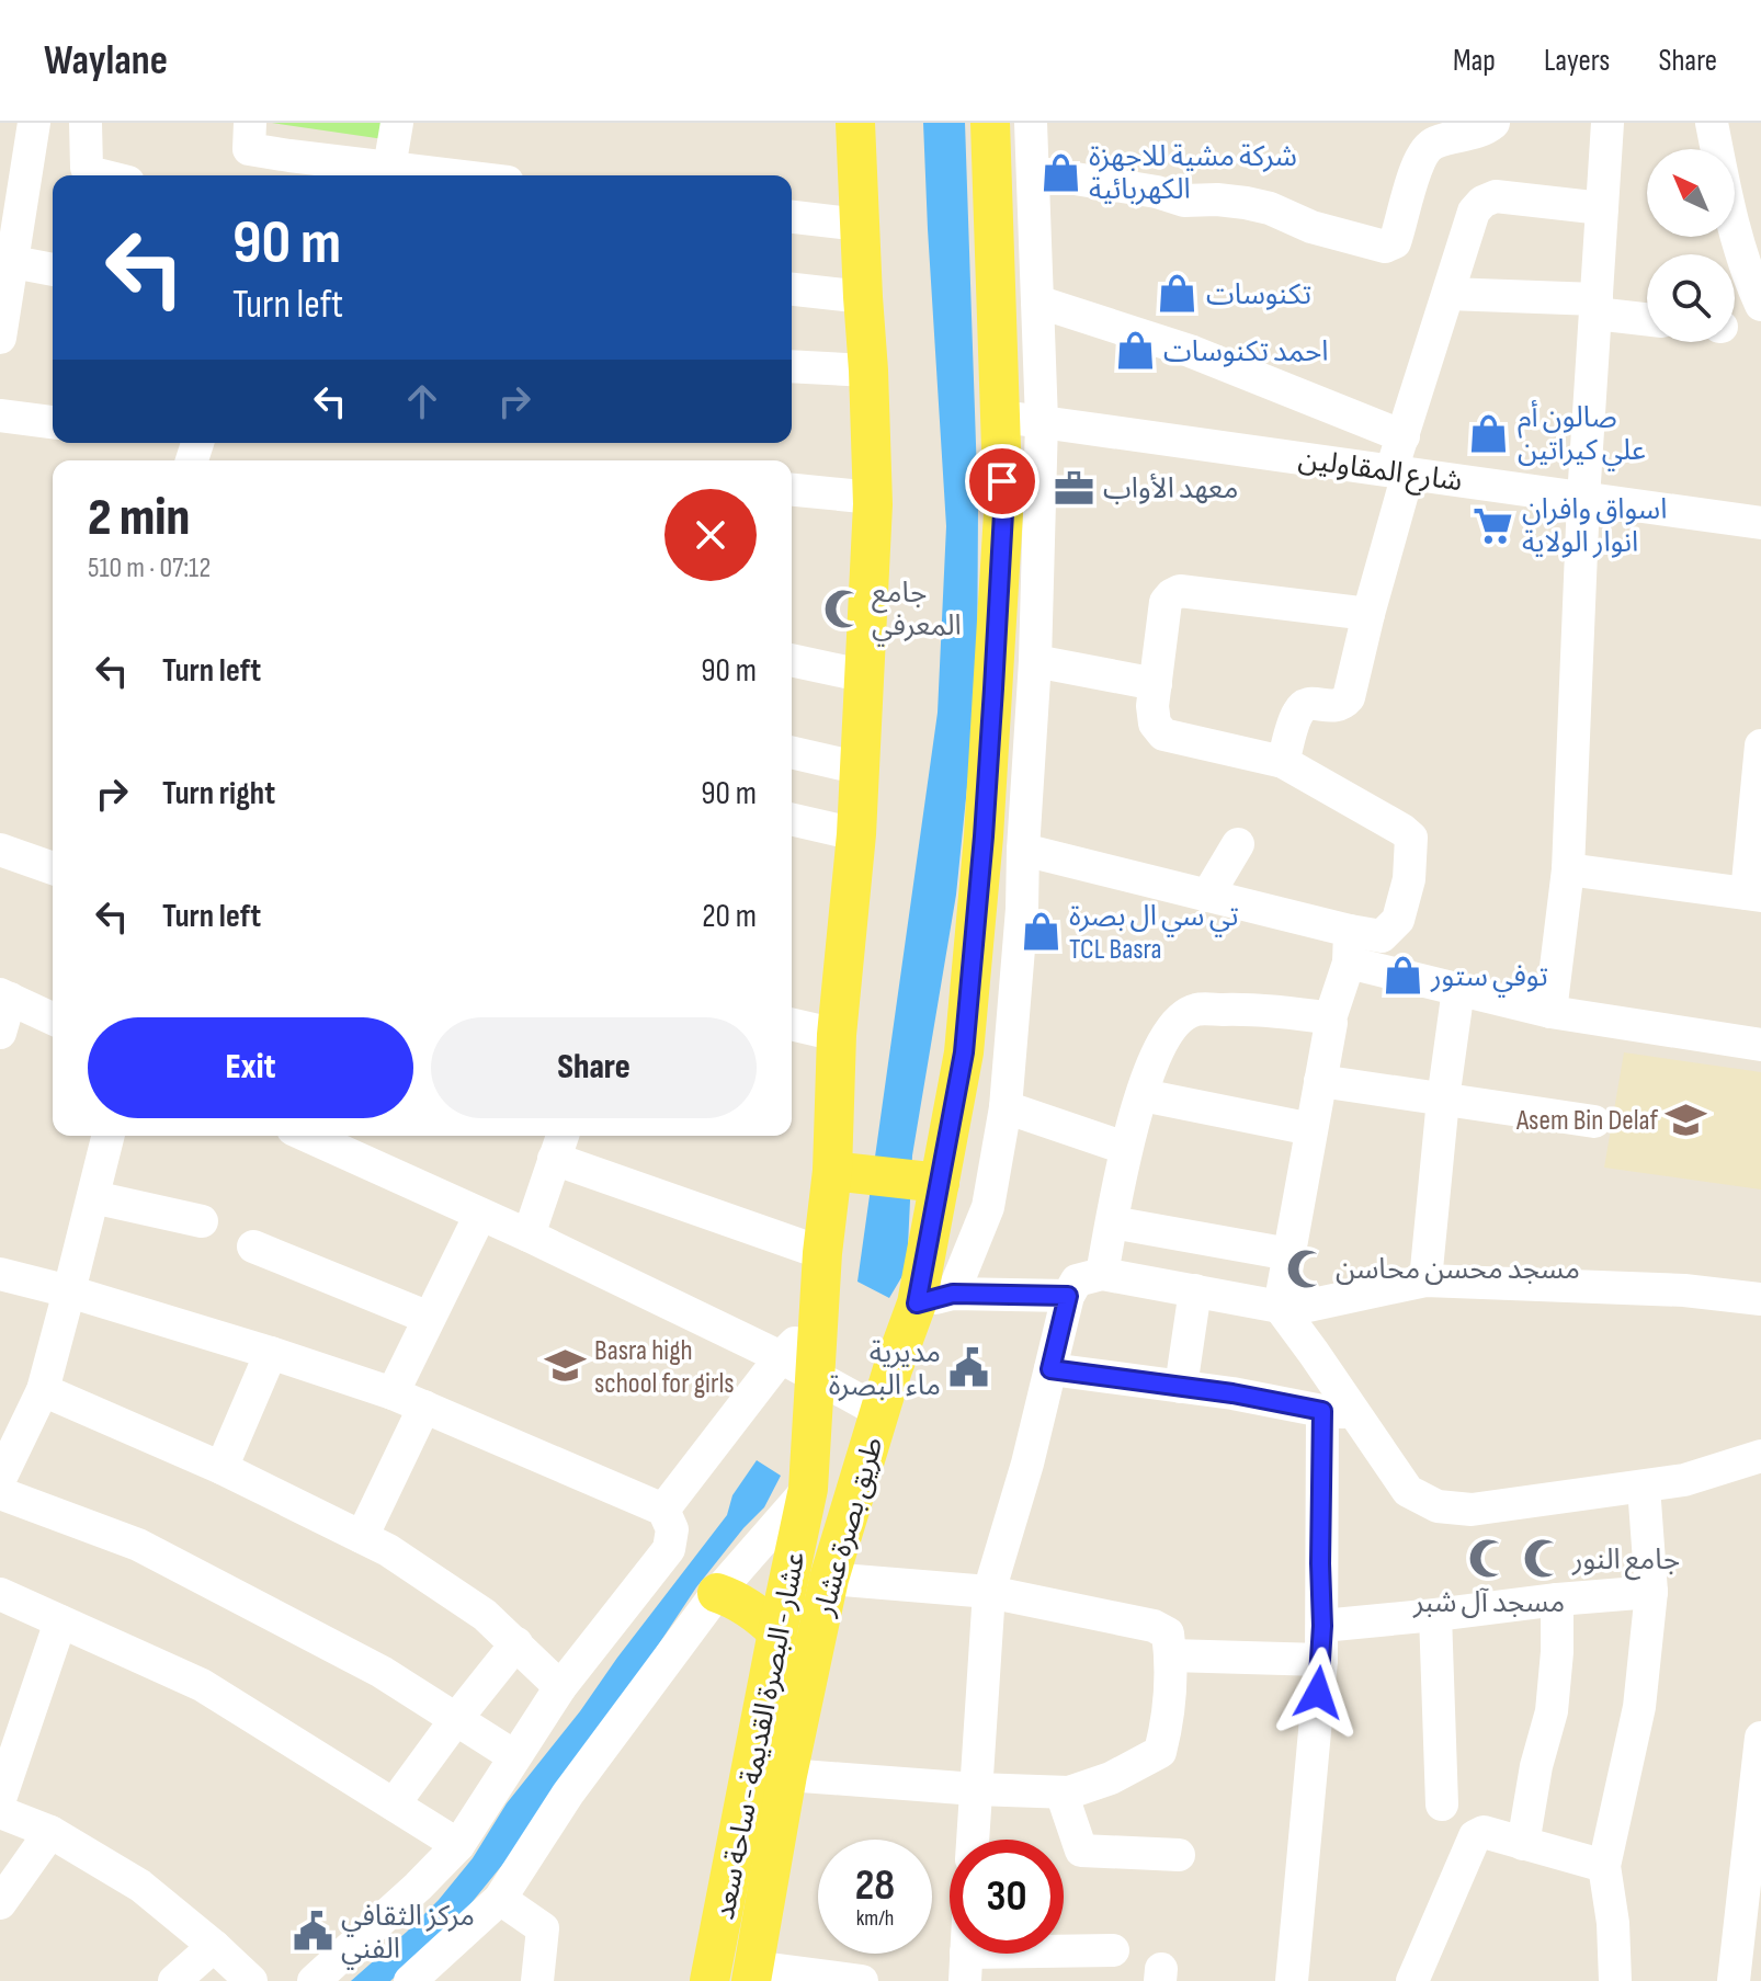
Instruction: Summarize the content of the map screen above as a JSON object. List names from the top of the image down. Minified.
{"streets":{"main road":["طريق بصرة عشار","عشار - البصرة القديمة - ساحة سعد"],"street":["شارع المقاولين"]},"crossings":[["شارع المقاولين","طريق بصرة عشار"]],"places":{"shop":["شركة مشية للاجهزة الكهربائية","تكنوسات","احمد تكنوسات","صالون أم علي كيراتين","تي سي ال بصرة TCL Basra","توفي ستور"],"office":["معهد الأواب"],"supermarket":["اسواق وافران انوار الولاية"],"mosque":["جامع المعرفي","مسجد محسن محاسن","مسجد آل شبر","جامع النور"],"school or university":["Asem Bin Delaf","Basra high school for girls"],"public building":["مديرية ماء البصرة","مركز الثقافي الفني"]},"north":"top left","page":{"header":"Waylane","nav":["Map","Layers","Share"],"turn":["90 m","Turn left"],"heading":["2 min","510 m · 07:12"],"list":[{"name":"Turn left","value":"90 m"},{"name":"Turn right","value":"90 m"},{"name":"Turn left","value":"20 m"}],"buttons":["Exit","Share"],"speed":"28 km/h","limit":"30"}}
